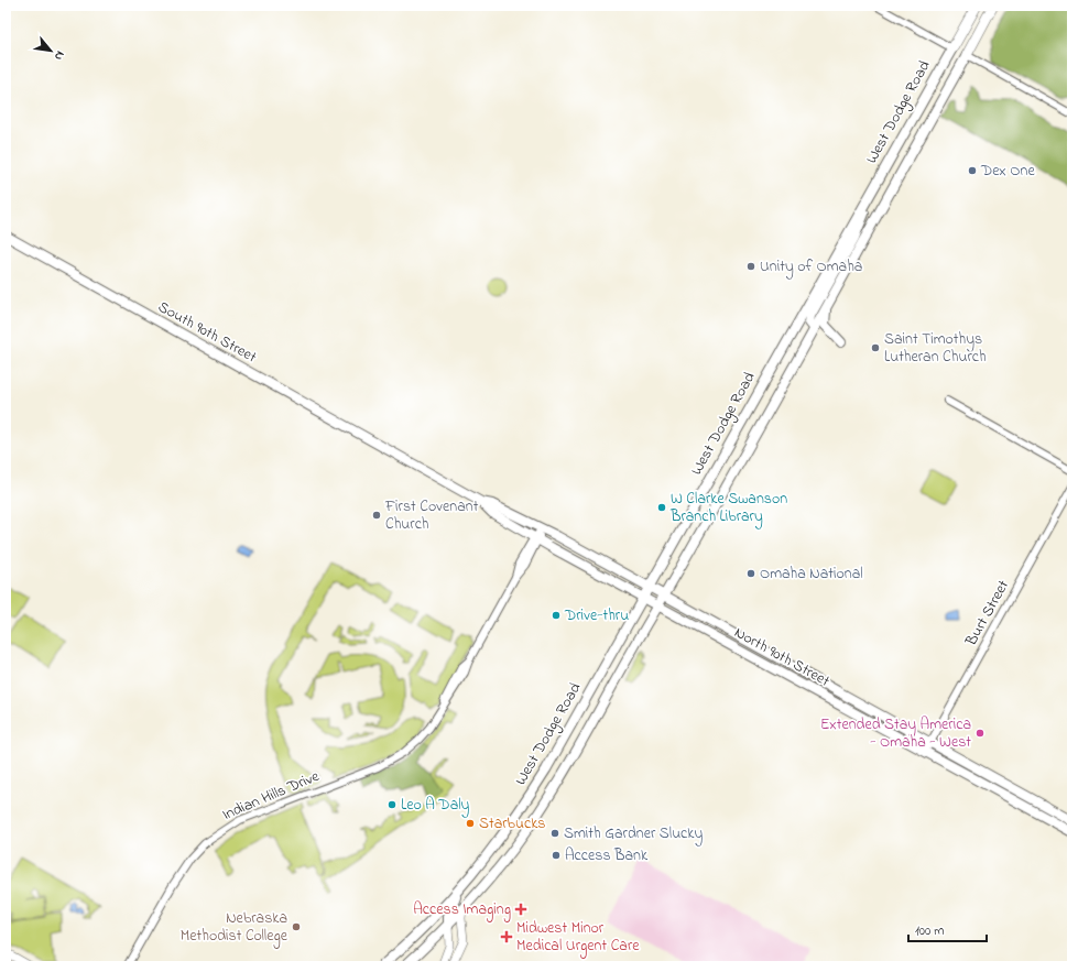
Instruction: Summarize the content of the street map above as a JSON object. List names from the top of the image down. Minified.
{"streets":{"highway":["West Dodge Road"],"main road":["South 90th Street","North 90th Street"],"street":["Burt Street","Indian Hills Drive"]},"crossings":[["West Dodge Road","North 90th Street"],["South 90th Street","North 90th Street"],["Burt Street","North 90th Street"],["North 90th Street","Indian Hills Drive"]],"places":{"other":["Dex One","Unity of Omaha","Saint Timothys Lutheran Church","W Clarke Swanson Branch Library","First Covenant Church","Omaha National","Drive-thru","Extended Stay America - Omaha - West","Leo A Daly","Starbucks","Smith Gardner Slucky","Access Bank","Nebraska Methodist College"],"health":["Access Imaging","Midwest Minor Medical Urgent Care"]},"scale_bar":"100 m","north":"bottom right"}
